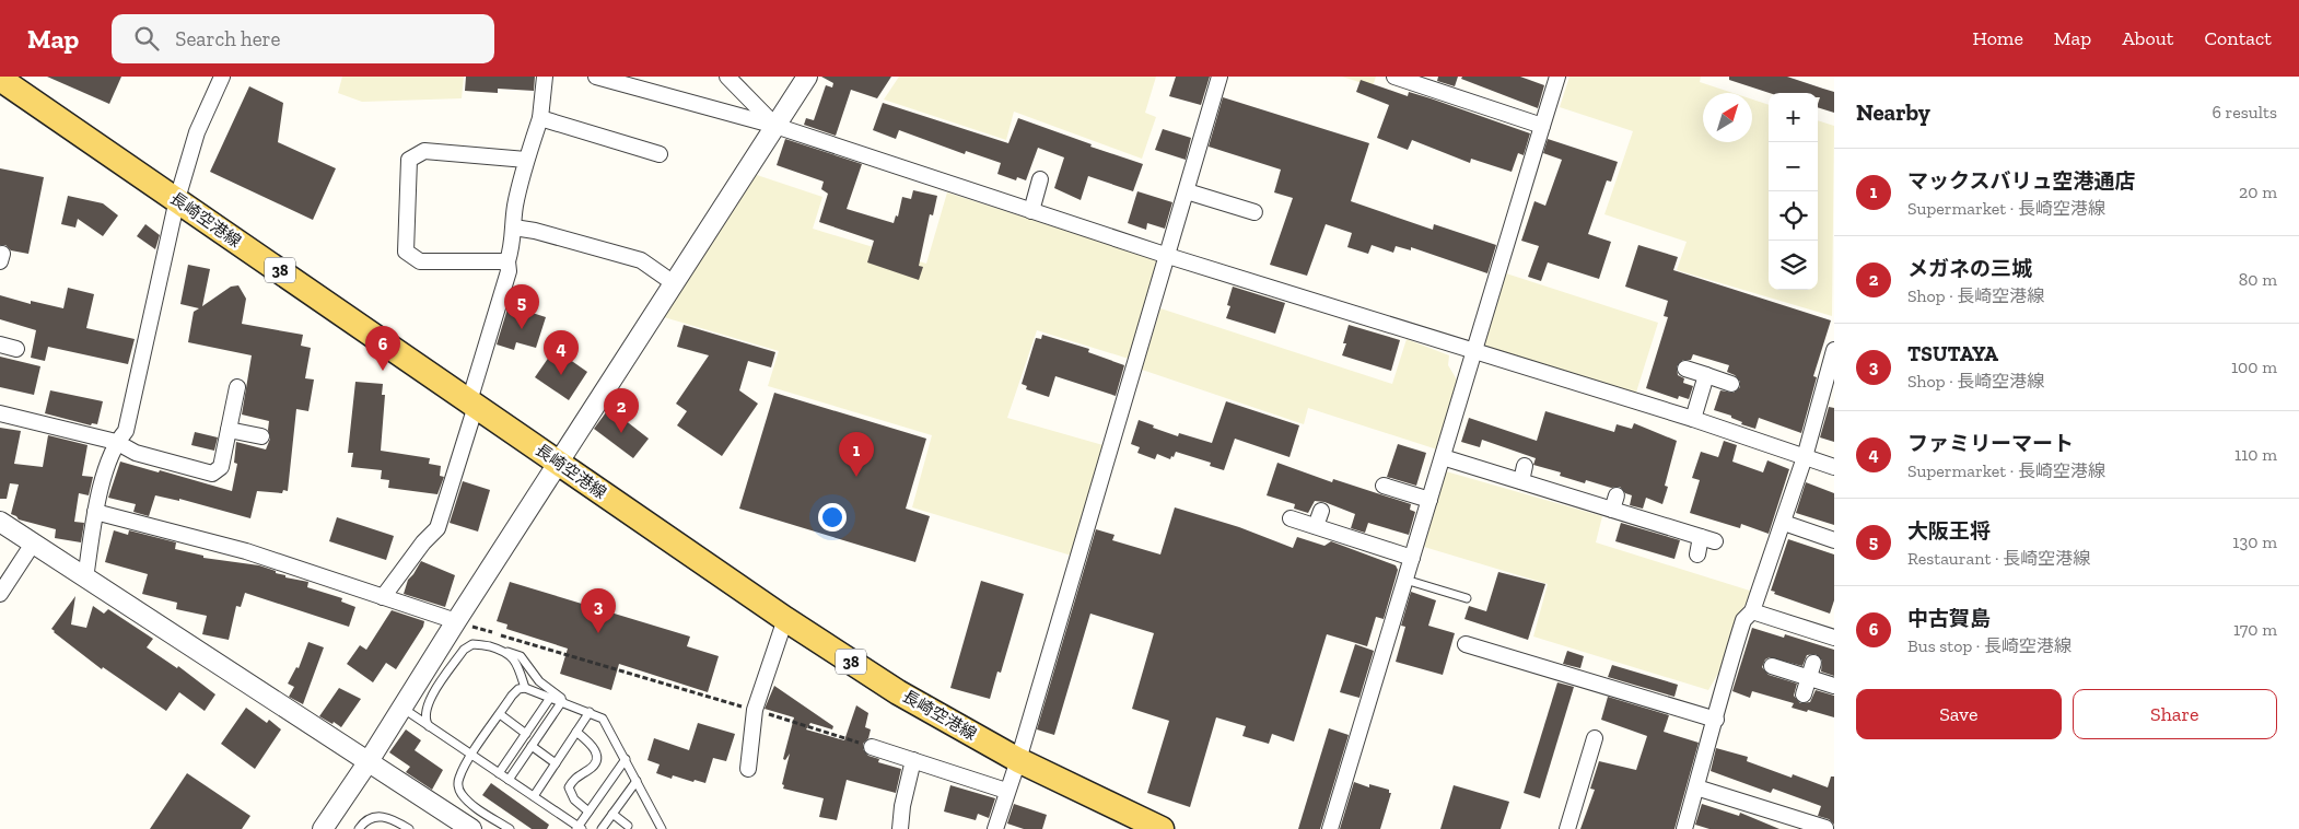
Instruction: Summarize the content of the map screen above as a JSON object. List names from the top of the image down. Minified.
{"streets":{"main road":["長崎空港線","38"]},"north":"top right","page":{"header":"Map","search":"Search here","nav":["Home","Map","About","Contact"],"heading":["Nearby","6 results"],"map_buttons":["+","−"],"list":[{"mark":"1","name":"マックスバリュ空港通店","note":"Supermarket · 長崎空港線","value":"20 m"},{"mark":"2","name":"メガネの三城","note":"Shop · 長崎空港線","value":"80 m"},{"mark":"3","name":"TSUTAYA","note":"Shop · 長崎空港線","value":"100 m"},{"mark":"4","name":"ファミリーマート","note":"Supermarket · 長崎空港線","value":"110 m"},{"mark":"5","name":"大阪王将","note":"Restaurant · 長崎空港線","value":"130 m"},{"mark":"6","name":"中古賀島","note":"Bus stop · 長崎空港線","value":"170 m"}],"pins":["5","6","4","2","1","3"],"buttons":["Save","Share"]}}
